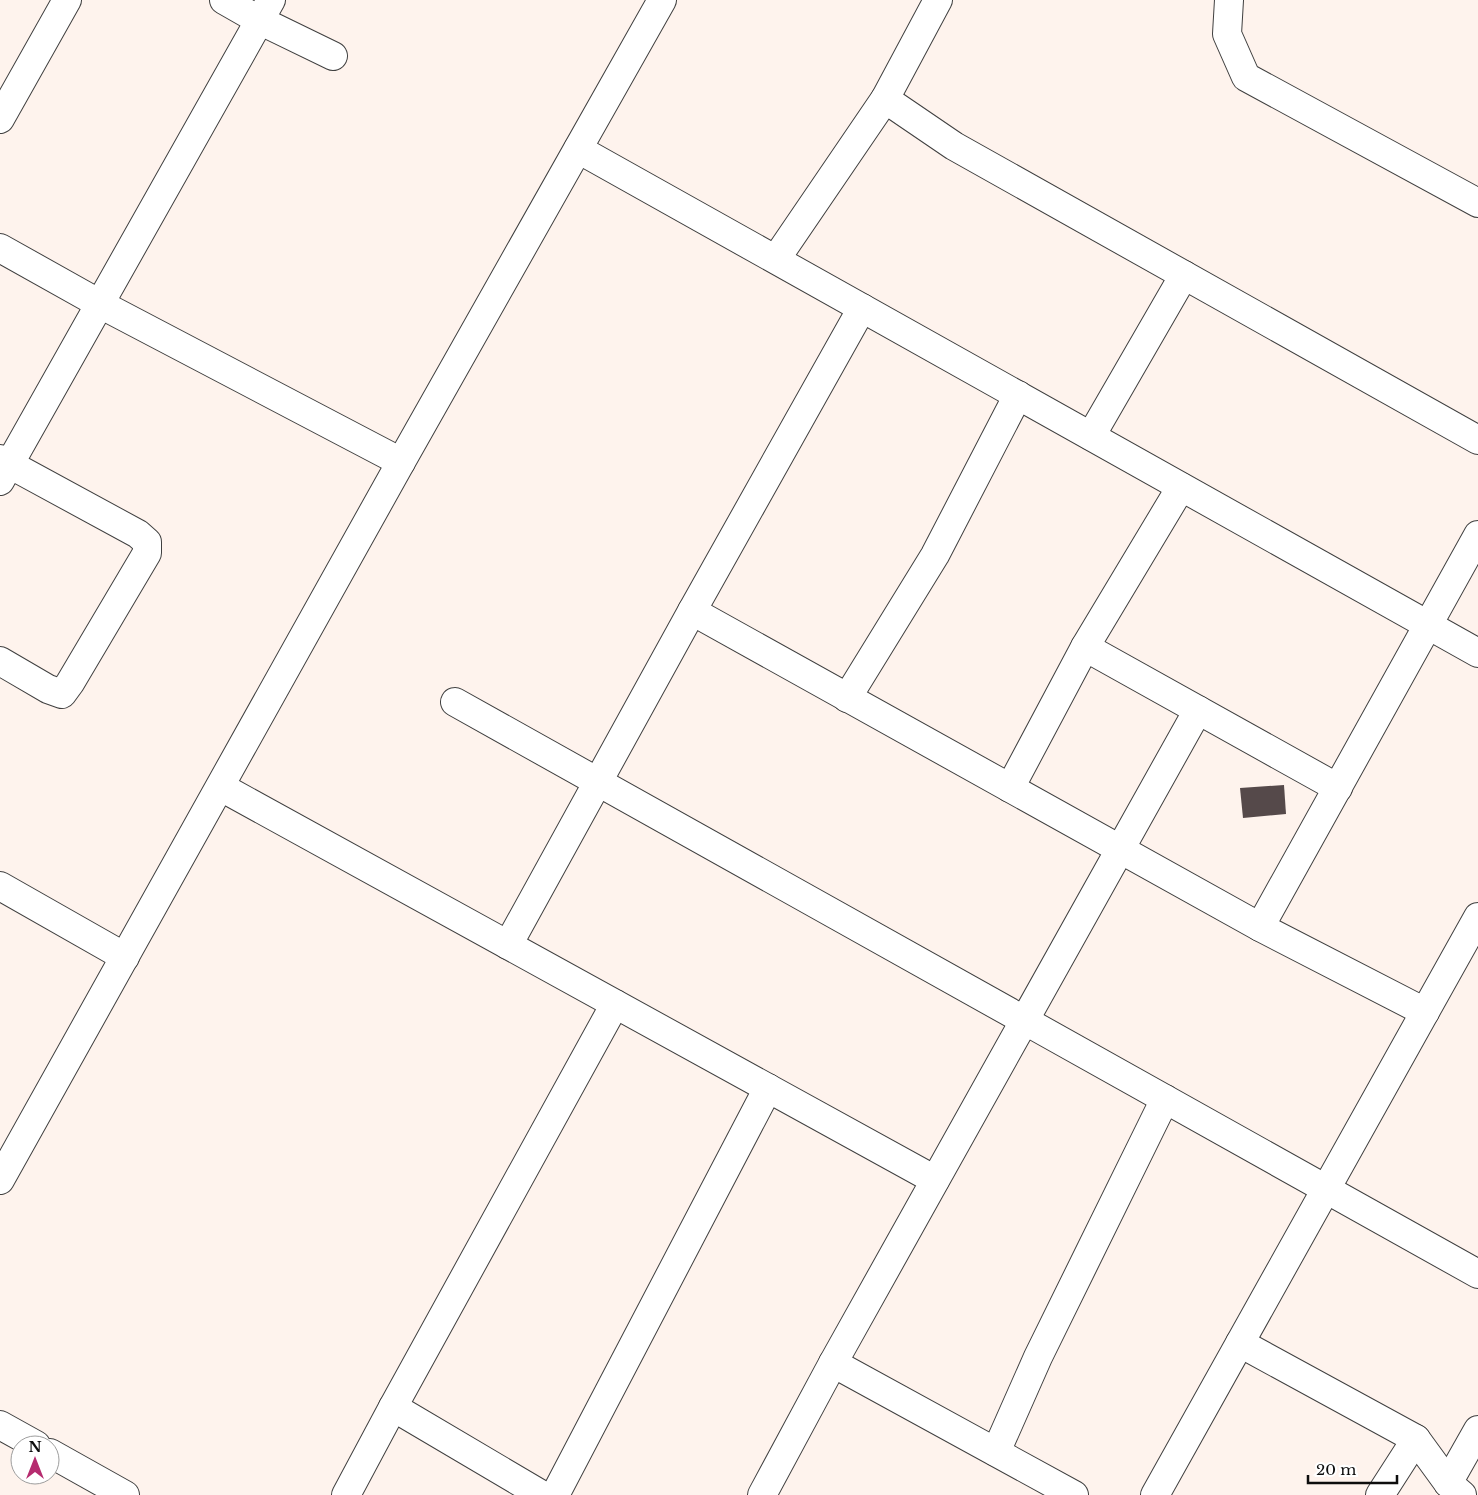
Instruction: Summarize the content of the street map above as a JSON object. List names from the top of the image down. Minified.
{"scale_bar":"20 m","north":"top"}
